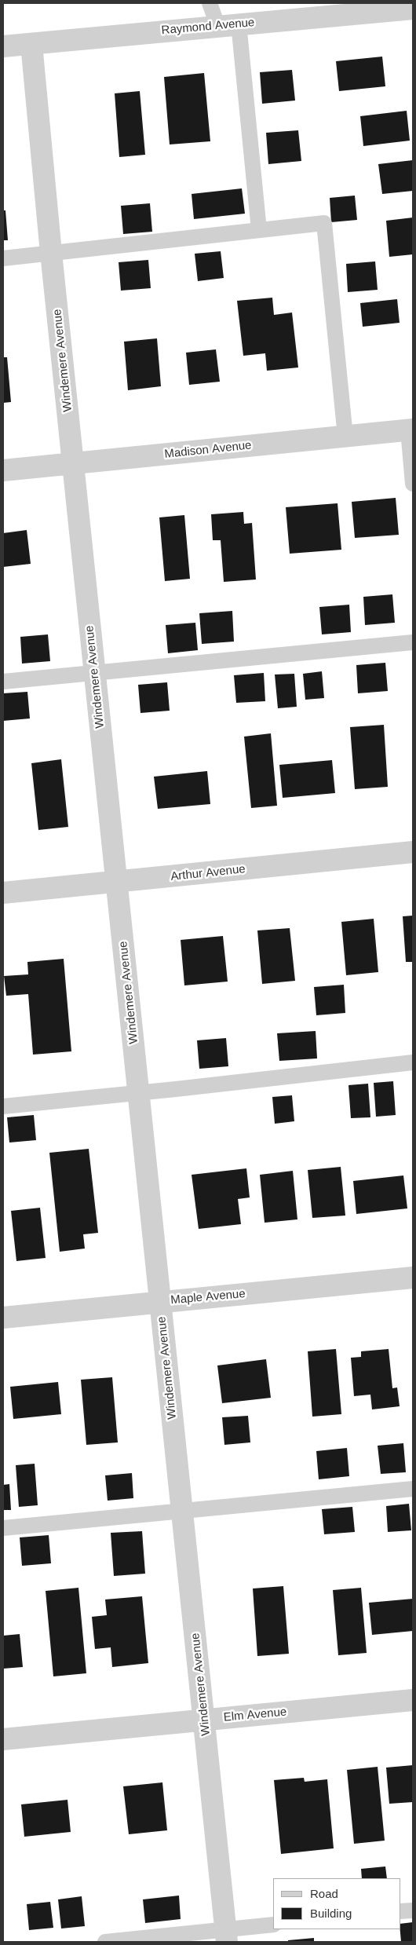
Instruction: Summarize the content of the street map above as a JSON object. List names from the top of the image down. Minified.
{"streets":{"street":["Raymond Avenue","Windemere Avenue","Madison Avenue","Arthur Avenue","Maple Avenue","Elm Avenue"]},"crossings":[["Raymond Avenue","Windemere Avenue"],["Windemere Avenue","Madison Avenue"],["Windemere Avenue","Arthur Avenue"],["Windemere Avenue","Maple Avenue"],["Windemere Avenue","Elm Avenue"]],"legend":["Road","Building"]}
